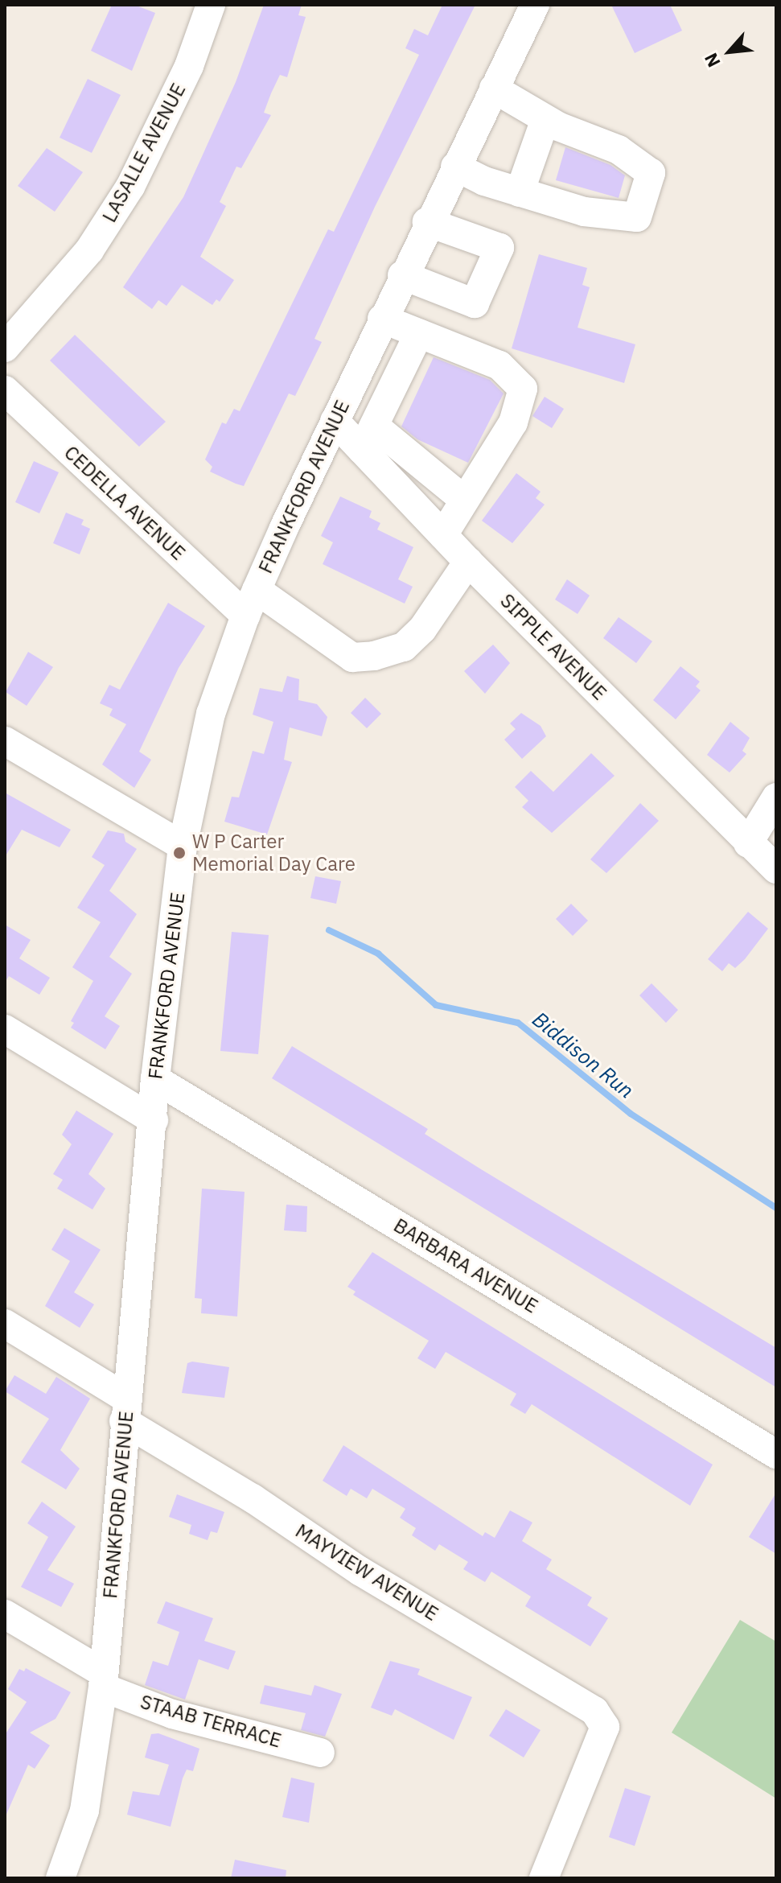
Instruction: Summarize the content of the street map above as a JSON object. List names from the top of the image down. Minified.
{"streets":{"street":["LASALLE AVENUE","FRANKFORD AVENUE","CEDELLA AVENUE","SIPPLE AVENUE","BARBARA AVENUE","MAYVIEW AVENUE","STAAB TERRACE"]},"crossings":[["FRANKFORD AVENUE","CEDELLA AVENUE"],["FRANKFORD AVENUE","SIPPLE AVENUE"],["FRANKFORD AVENUE","BARBARA AVENUE"],["FRANKFORD AVENUE","MAYVIEW AVENUE"],["FRANKFORD AVENUE","STAAB TERRACE"],["CEDELLA AVENUE","SIPPLE AVENUE"]],"water":["Biddison Run"],"places":["W P Carter Memorial Day Care"],"north":"bottom left"}
